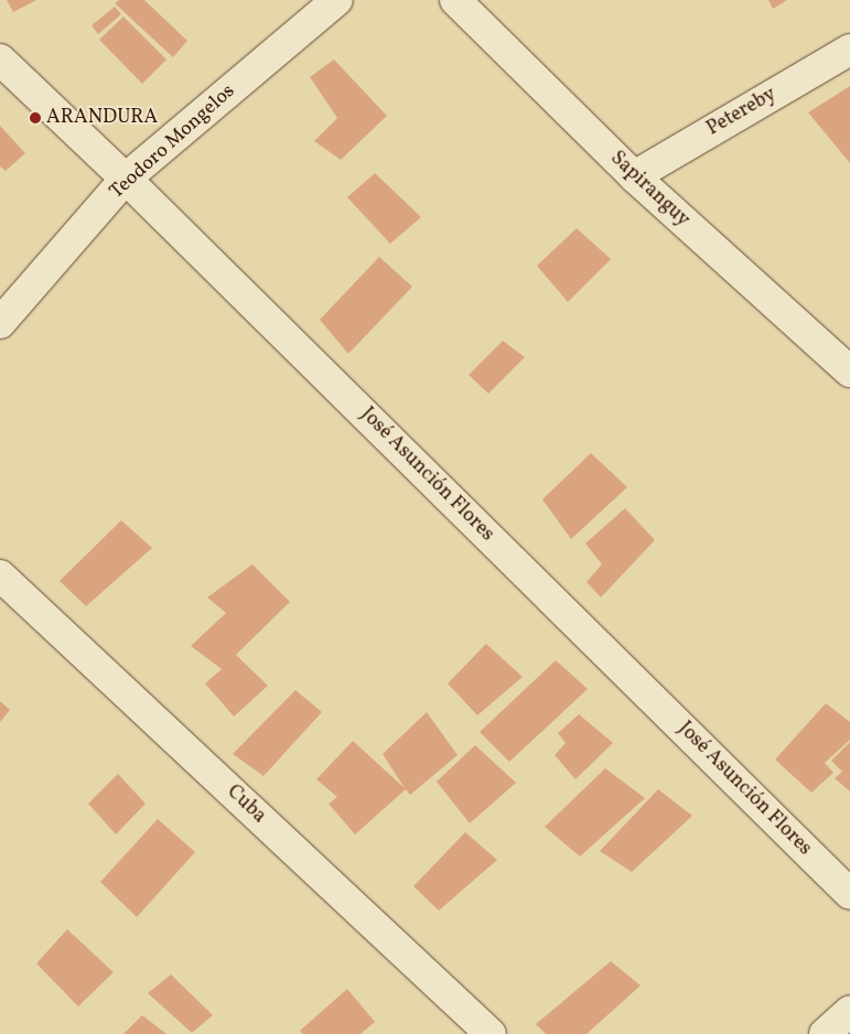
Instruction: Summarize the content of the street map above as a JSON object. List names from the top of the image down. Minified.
{"streets":{"street":["Petereby","Teodoro Mongelos","Sapiranguy","José Asunción Flores","Cuba"]},"crossings":[["Petereby","Sapiranguy"],["Teodoro Mongelos","José Asunción Flores"]],"places":["ARANDURA"]}
